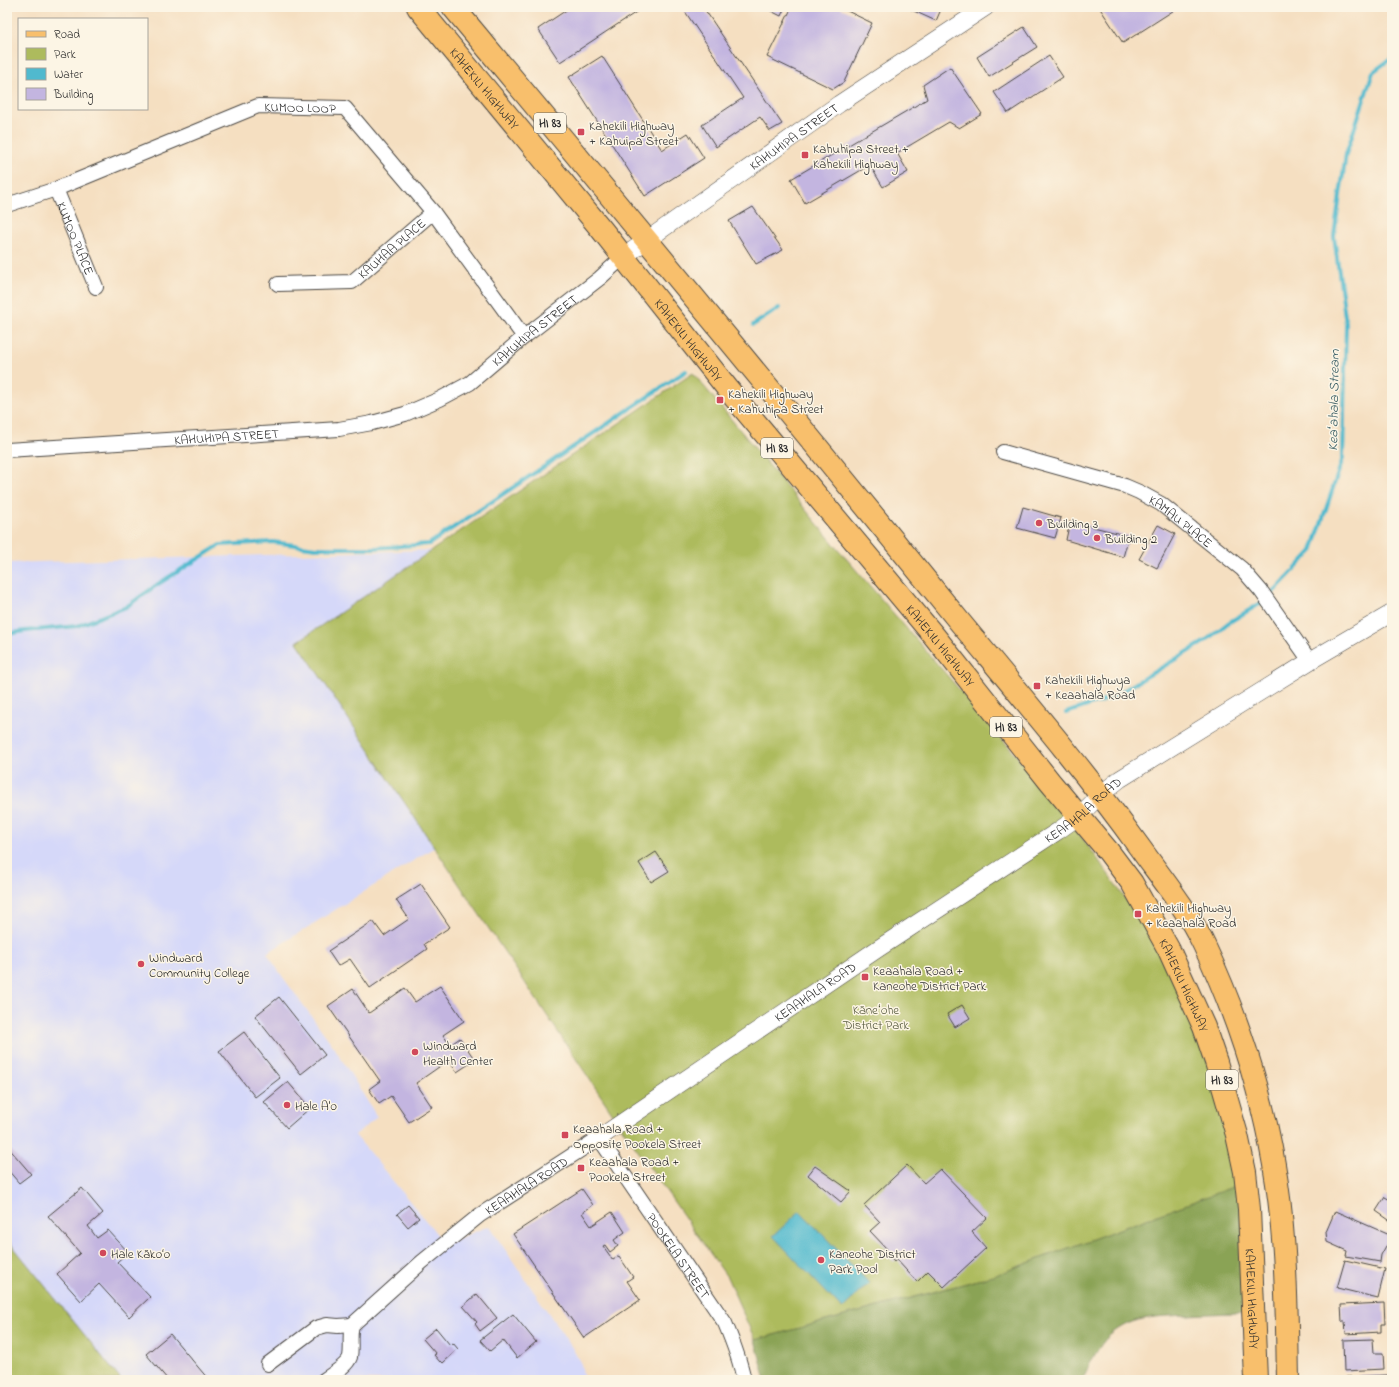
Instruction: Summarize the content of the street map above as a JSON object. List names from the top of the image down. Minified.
{"streets":{"main road":["KAHEKILI HIGHWAY","HI 83"],"street":["KUMOO LOOP","KAHUHIPA STREET","KUMOO PLACE","KAUHAA PLACE","KAMAU PLACE","KEAAHALA ROAD","POOKELA STREET"]},"crossings":[["KAHEKILI HIGHWAY","KAHUHIPA STREET"],["KAHEKILI HIGHWAY","KEAAHALA ROAD"],["KUMOO LOOP","KAHUHIPA STREET"],["KUMOO LOOP","KUMOO PLACE"],["KUMOO LOOP","KAUHAA PLACE"],["KAMAU PLACE","KEAAHALA ROAD"],["KEAAHALA ROAD","POOKELA STREET"]],"water":["Keaʻahala Stream"],"parks":["Kāneʻohe District Park"],"places":{"transit":["Kahekili Highway + Kahuipa Street","Kahuhipa Street + Kahekili Highway","Kahekili Highway + Kahuhipa Street","Kahekili Highwya + Keaahala Road","Kahekili Highway + Keaahala Road","Keaahala Road + Kaneohe District Park","Keaahala Road + Opposite Pookela Street","Keaahala Road + Pookela Street"],"other":["Building 3","Building 2","Windward Community College","Windward Health Center","Hale A'o","Hale Kāko‘o","Kaneohe District Park Pool"]},"legend":["Road","Park","Water","Building"]}
